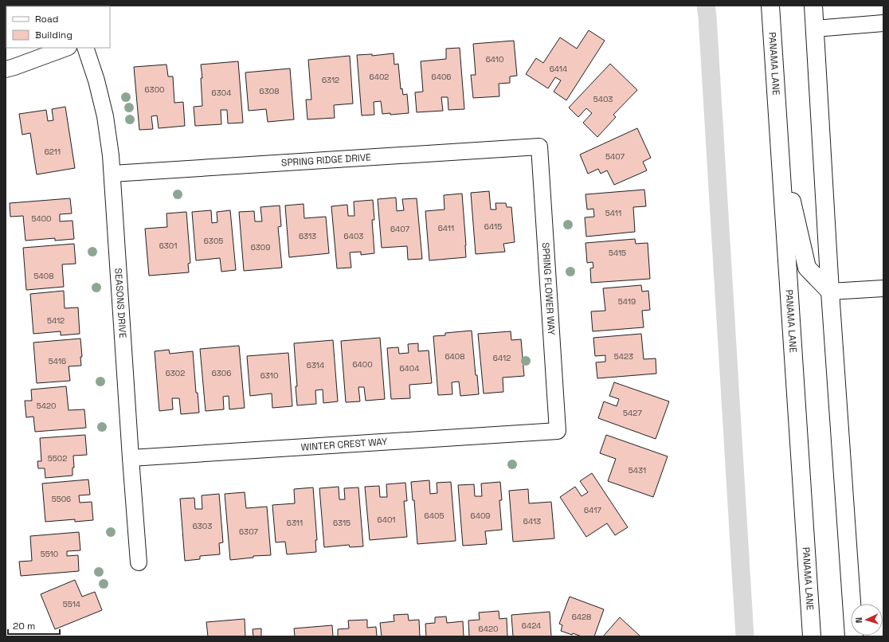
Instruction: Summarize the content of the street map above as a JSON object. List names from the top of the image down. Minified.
{"streets":{"main road":["PANAMA LANE"],"street":["SPRING RIDGE DRIVE","SPRING FLOWER WAY","SEASONS DRIVE","WINTER CREST WAY"]},"crossings":[["SPRING RIDGE DRIVE","SPRING FLOWER WAY"],["SPRING RIDGE DRIVE","SEASONS DRIVE"],["SPRING FLOWER WAY","WINTER CREST WAY"],["SEASONS DRIVE","WINTER CREST WAY"]],"house_numbers":["6410","6414","6402","6406","6312","6300","6308","6304","5403","6211","5407","5411","5400","6415","6411","6407","6313","6403","6305","6301","6309","5415","5408","5419","5412","6408","5423","6412","5416","6400","6314","6404","6302","6306","6310","5420","5427","5502","5431","5506","6417","6405","6409","6401","6413","6311","6315","6303","6307","5510","5514","6428","6424","6420"],"legend":["Road","Building"],"scale_bar":"20 m","north":"left"}
